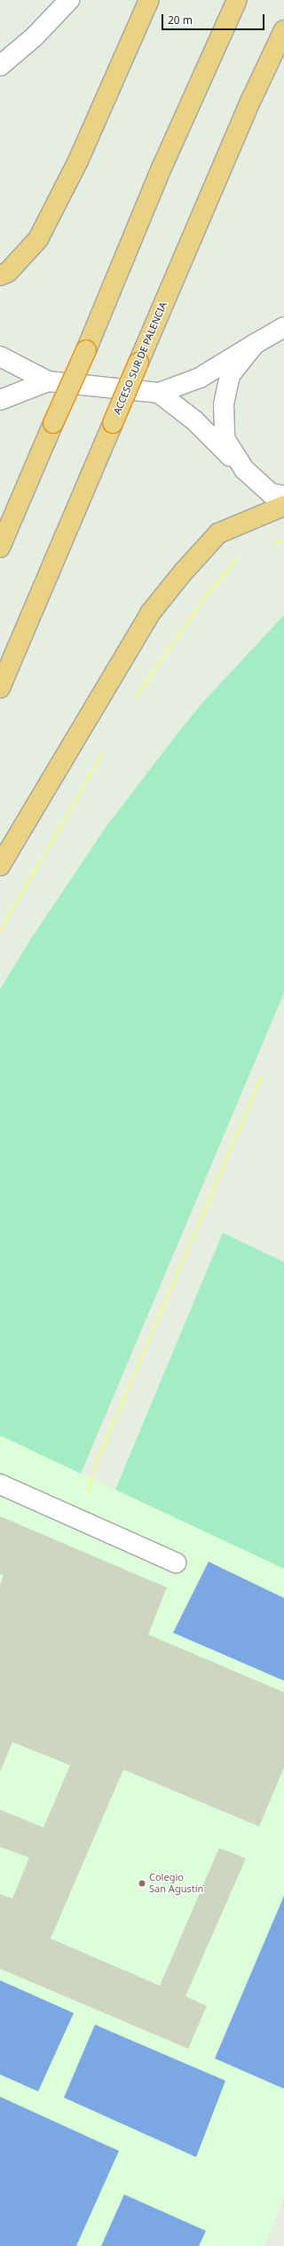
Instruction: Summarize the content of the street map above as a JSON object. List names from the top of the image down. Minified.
{"streets":{"highway":["ACCESO SUR DE PALENCIA"]},"places":["Colegio San Agustín"],"scale_bar":"20 m"}
